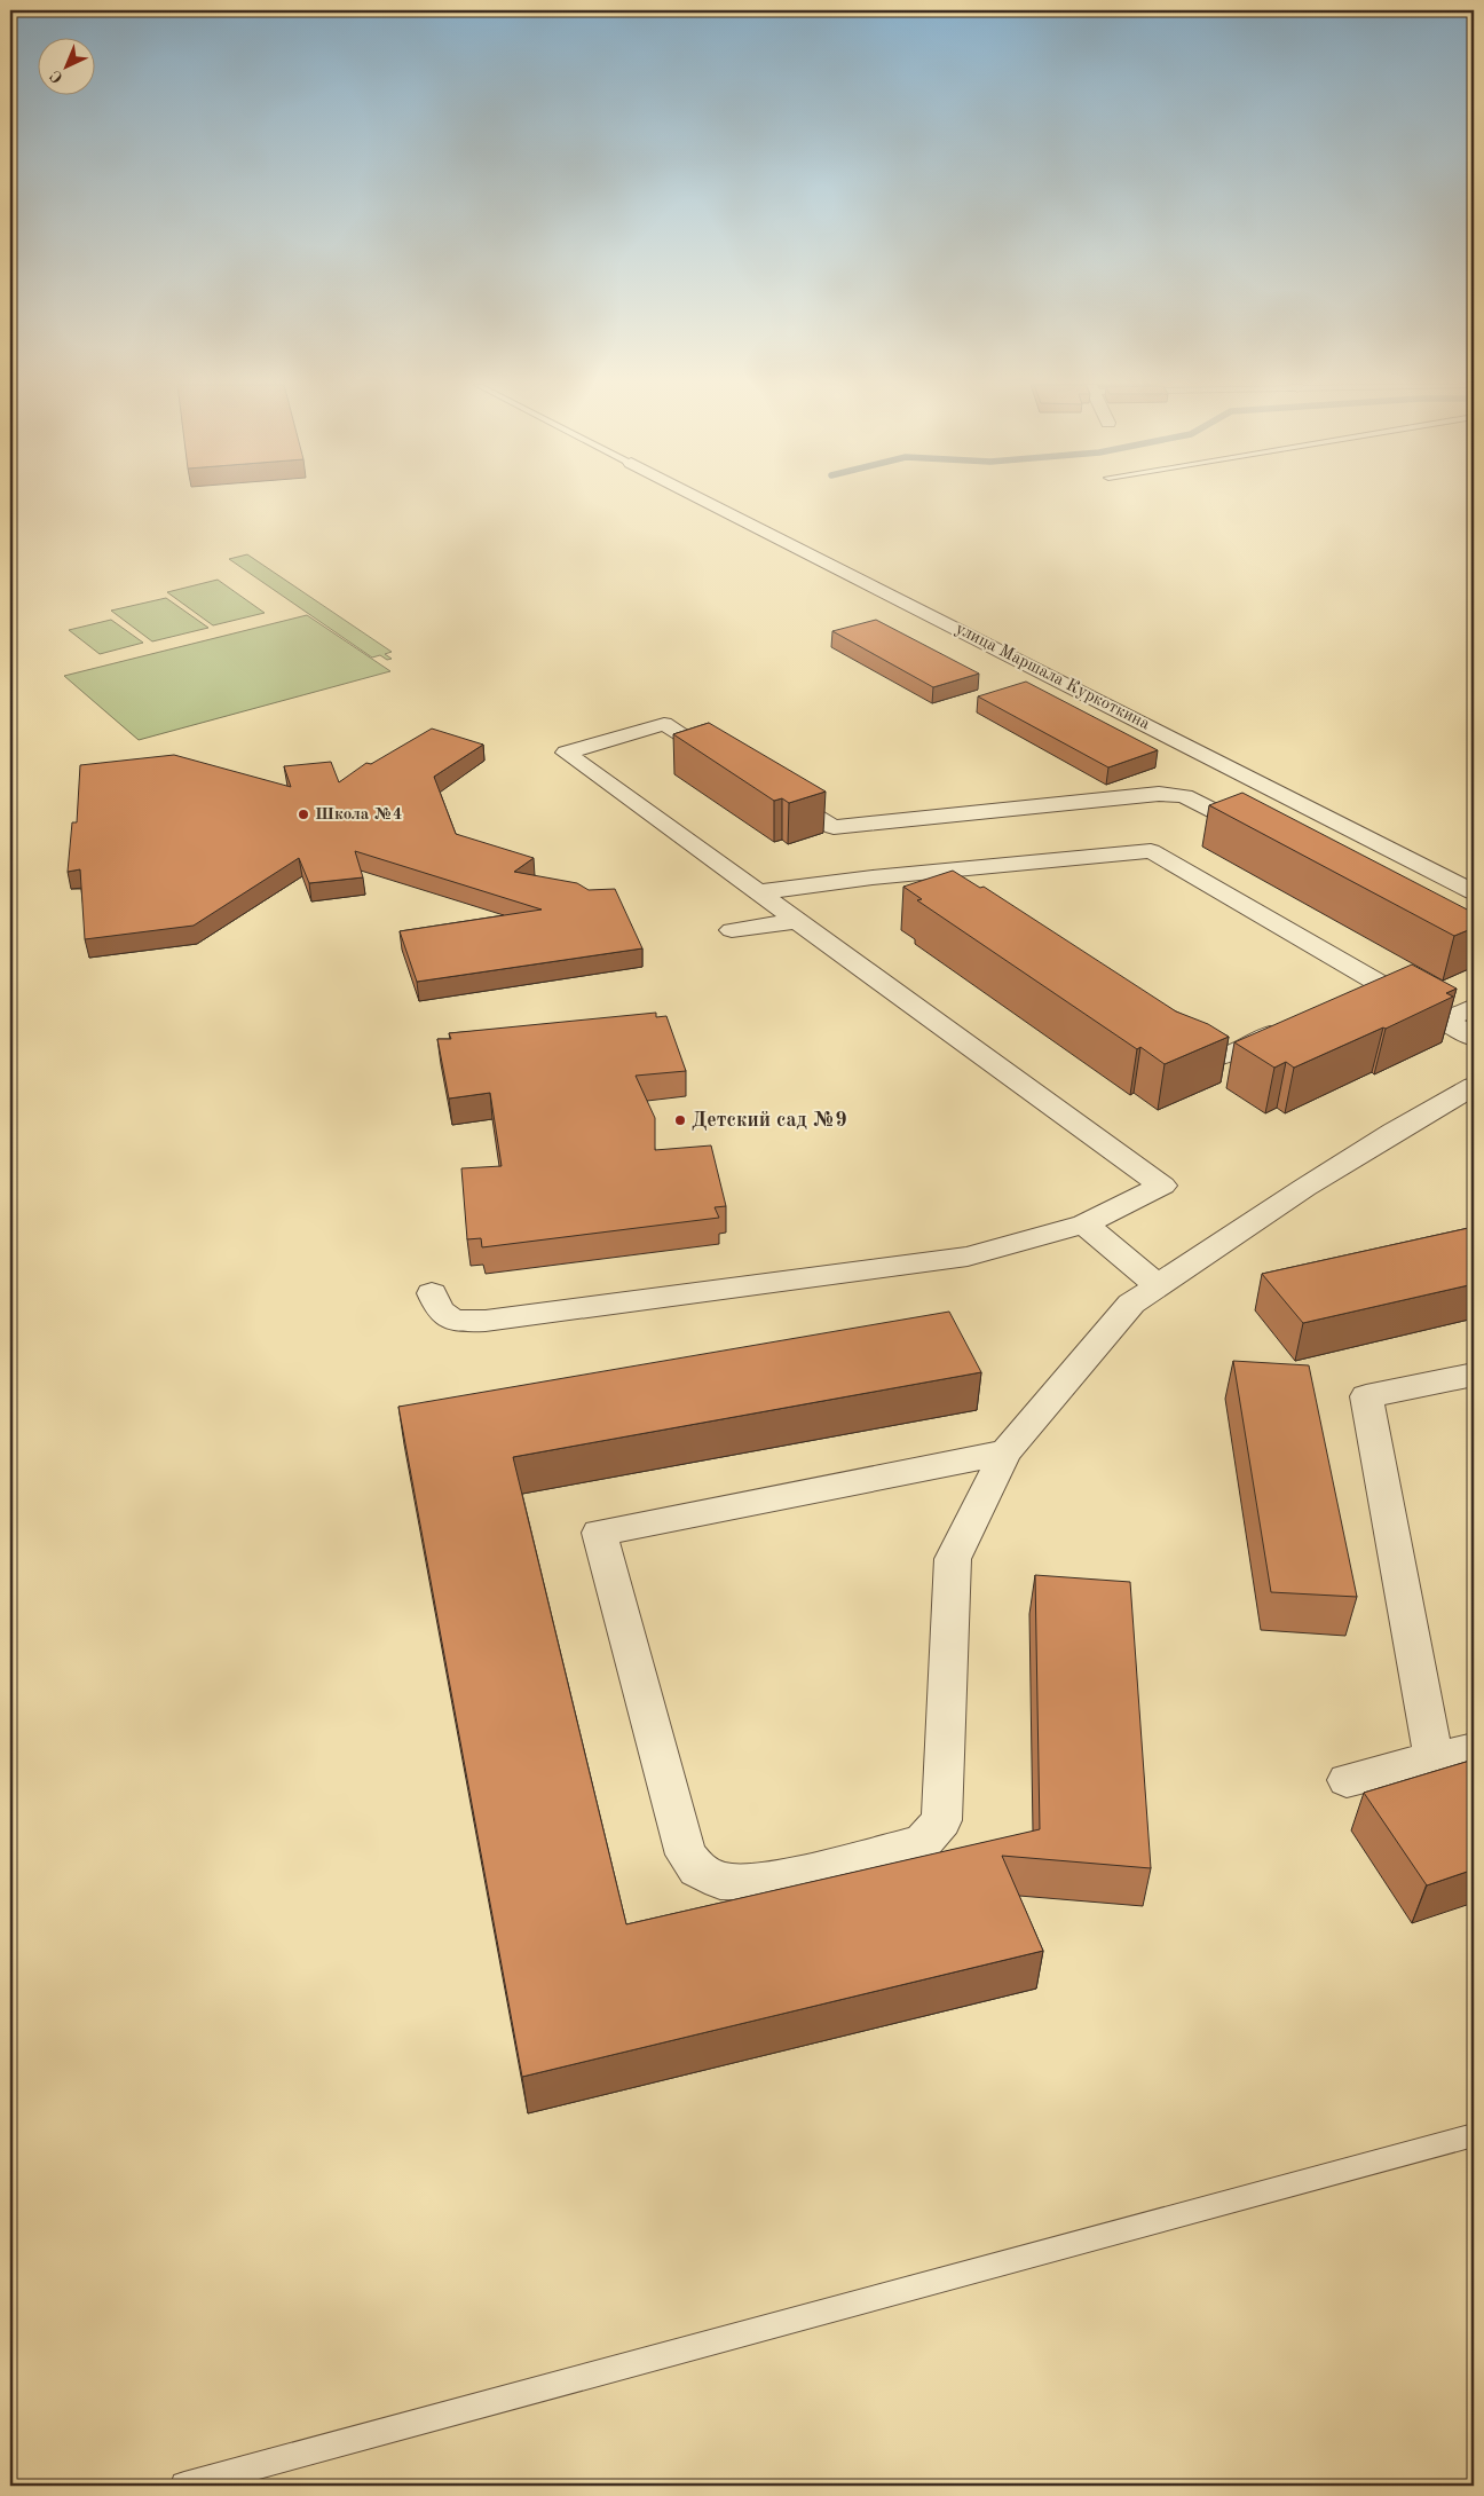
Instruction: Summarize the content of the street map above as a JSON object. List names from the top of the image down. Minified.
{"streets":{"street":["улица Маршала Куркоткина"]},"places":["Школа №4","Детский сад №9"],"north":"bottom left"}
